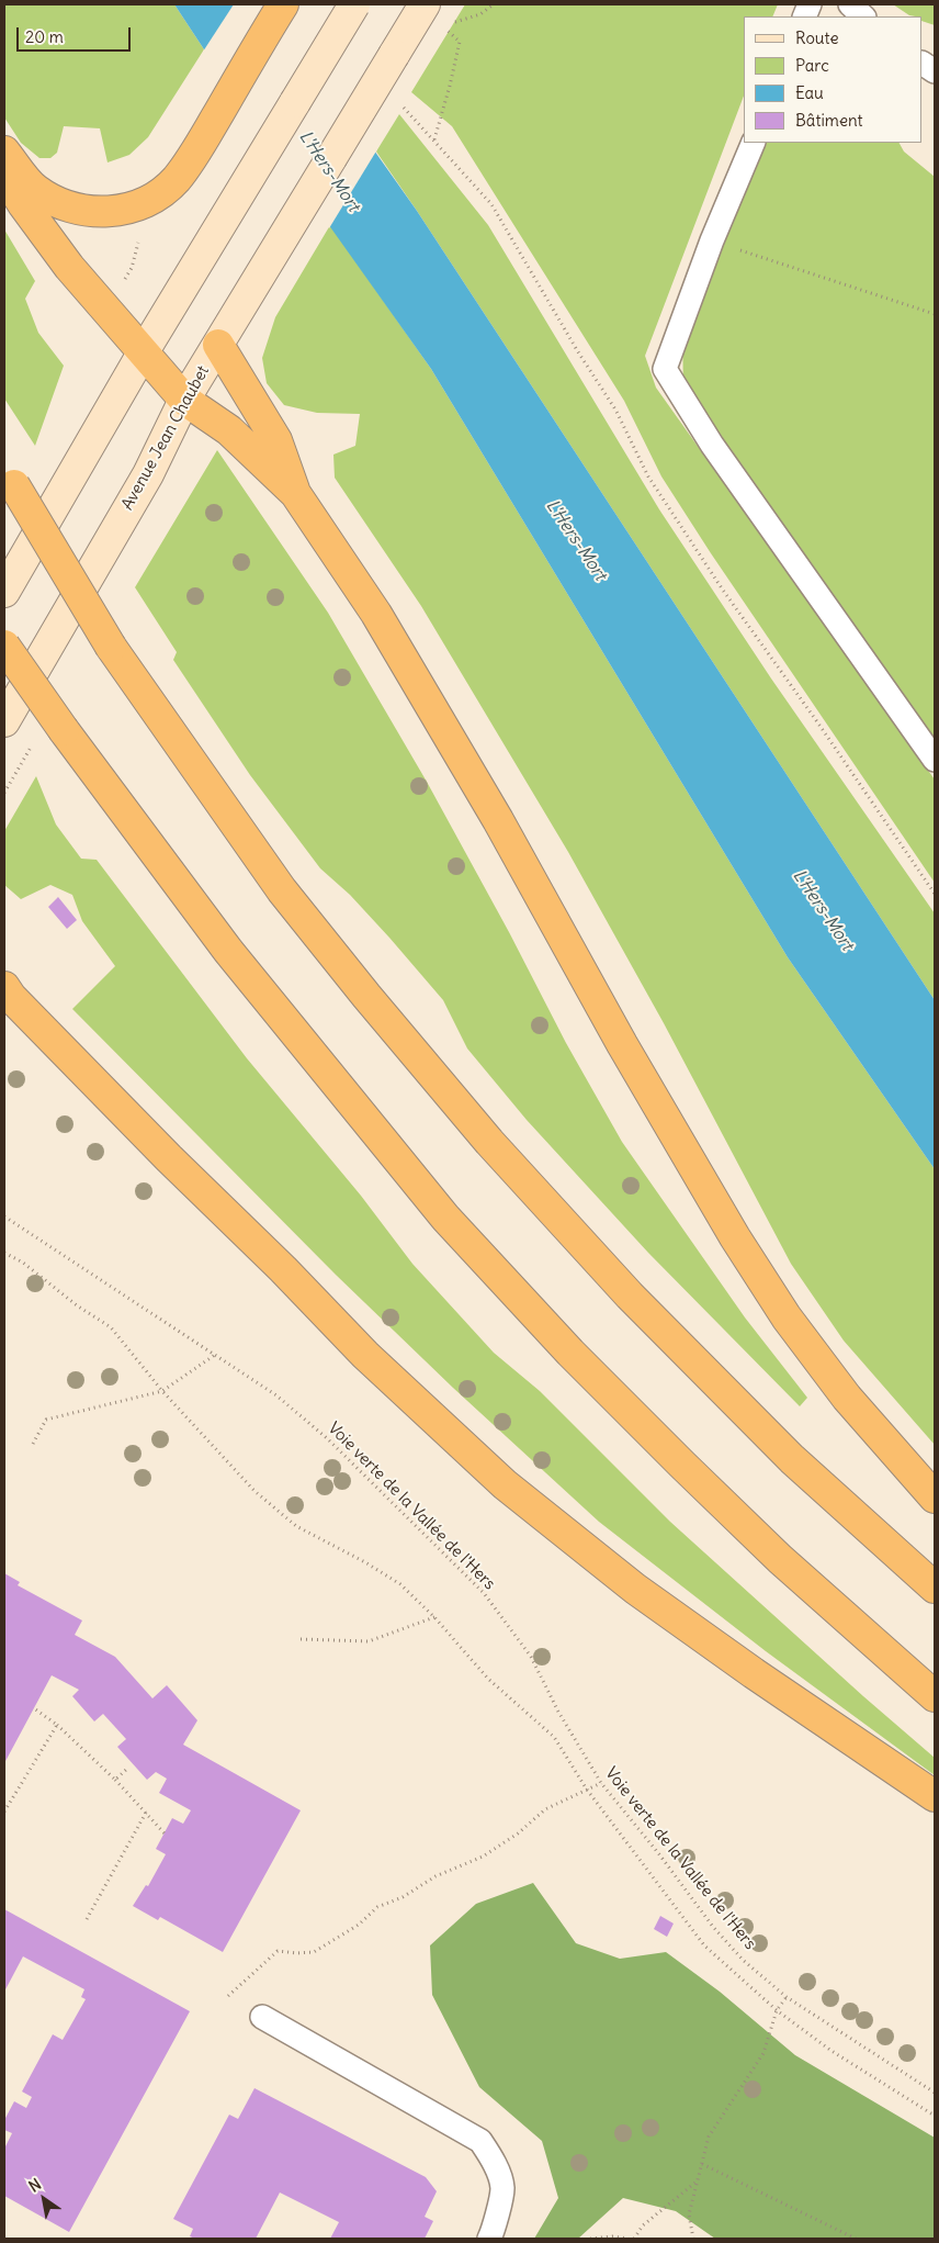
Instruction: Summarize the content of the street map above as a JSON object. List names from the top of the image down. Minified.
{"streets":{"main road":["Avenue Jean Chaubet"],"path":["Voie verte de la Vallée de l'Hers"]},"water":["L'Hers-Mort"],"legend":["Route","Parc","Eau","Bâtiment"],"scale_bar":"20 m","north":"top left"}
